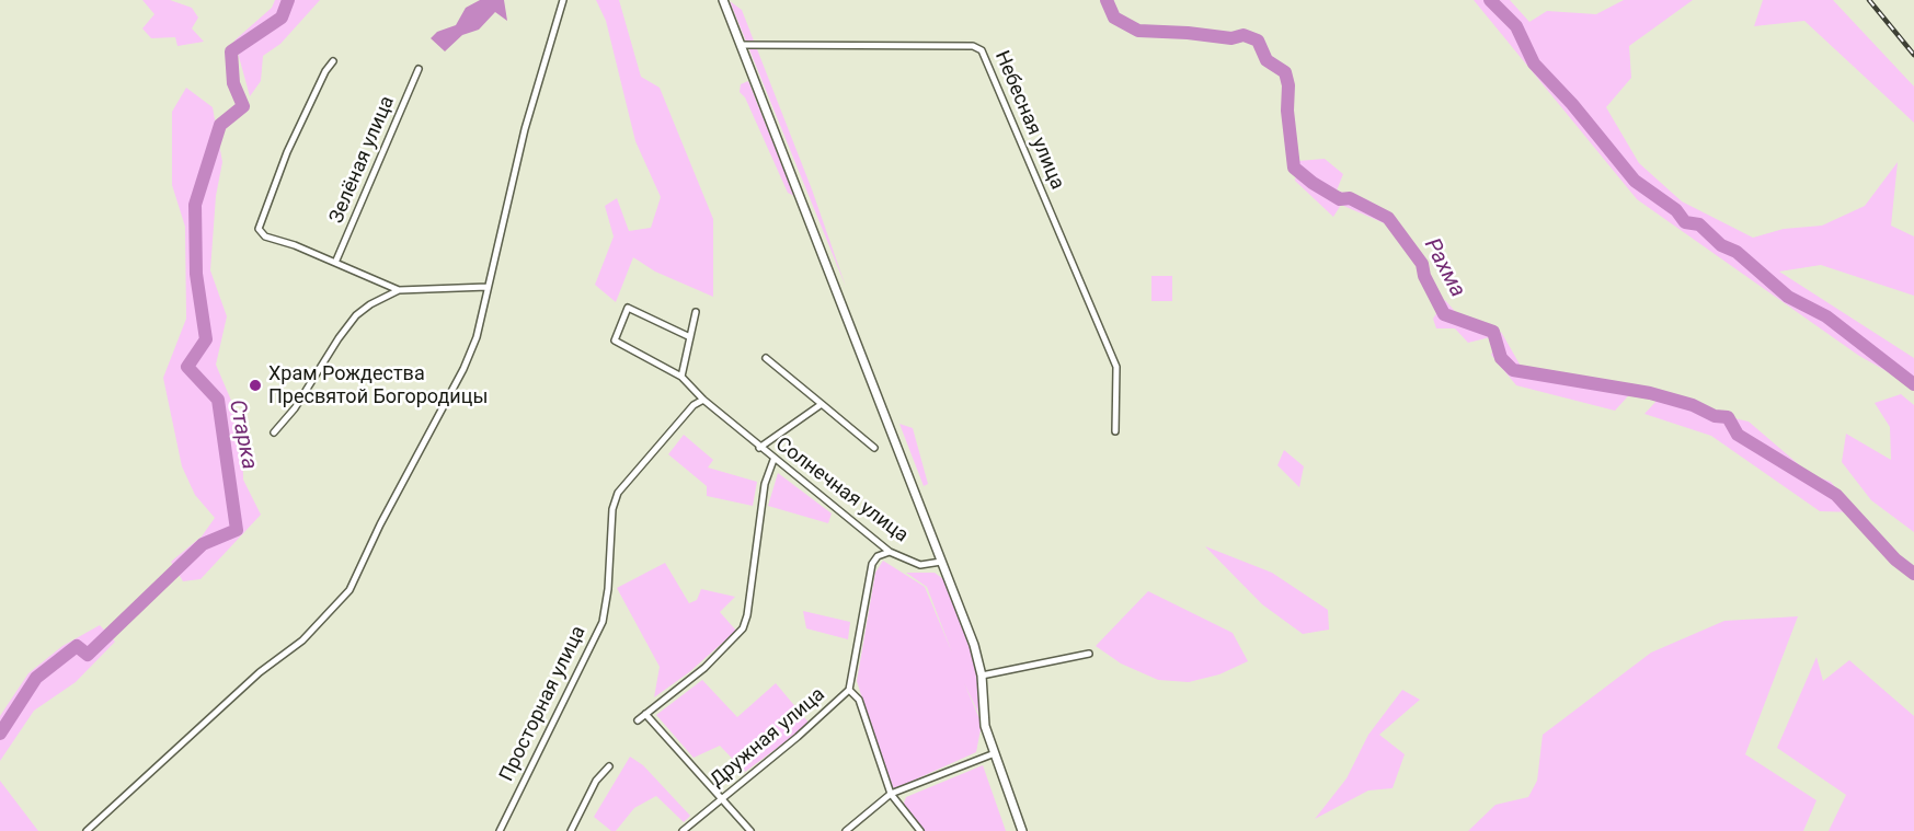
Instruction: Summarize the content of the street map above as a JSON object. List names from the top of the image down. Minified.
{"streets":{"street":["Небесная улица","Зелёная улица","Солнечная улица","Просторная улица","Дружная улица"]},"crossings":[["Солнечная улица","Просторная улица"],["Солнечная улица","Дружная улица"]],"water":["Рахма","Старка"],"places":["Храм Рождества Пресвятой Богородицы"]}
